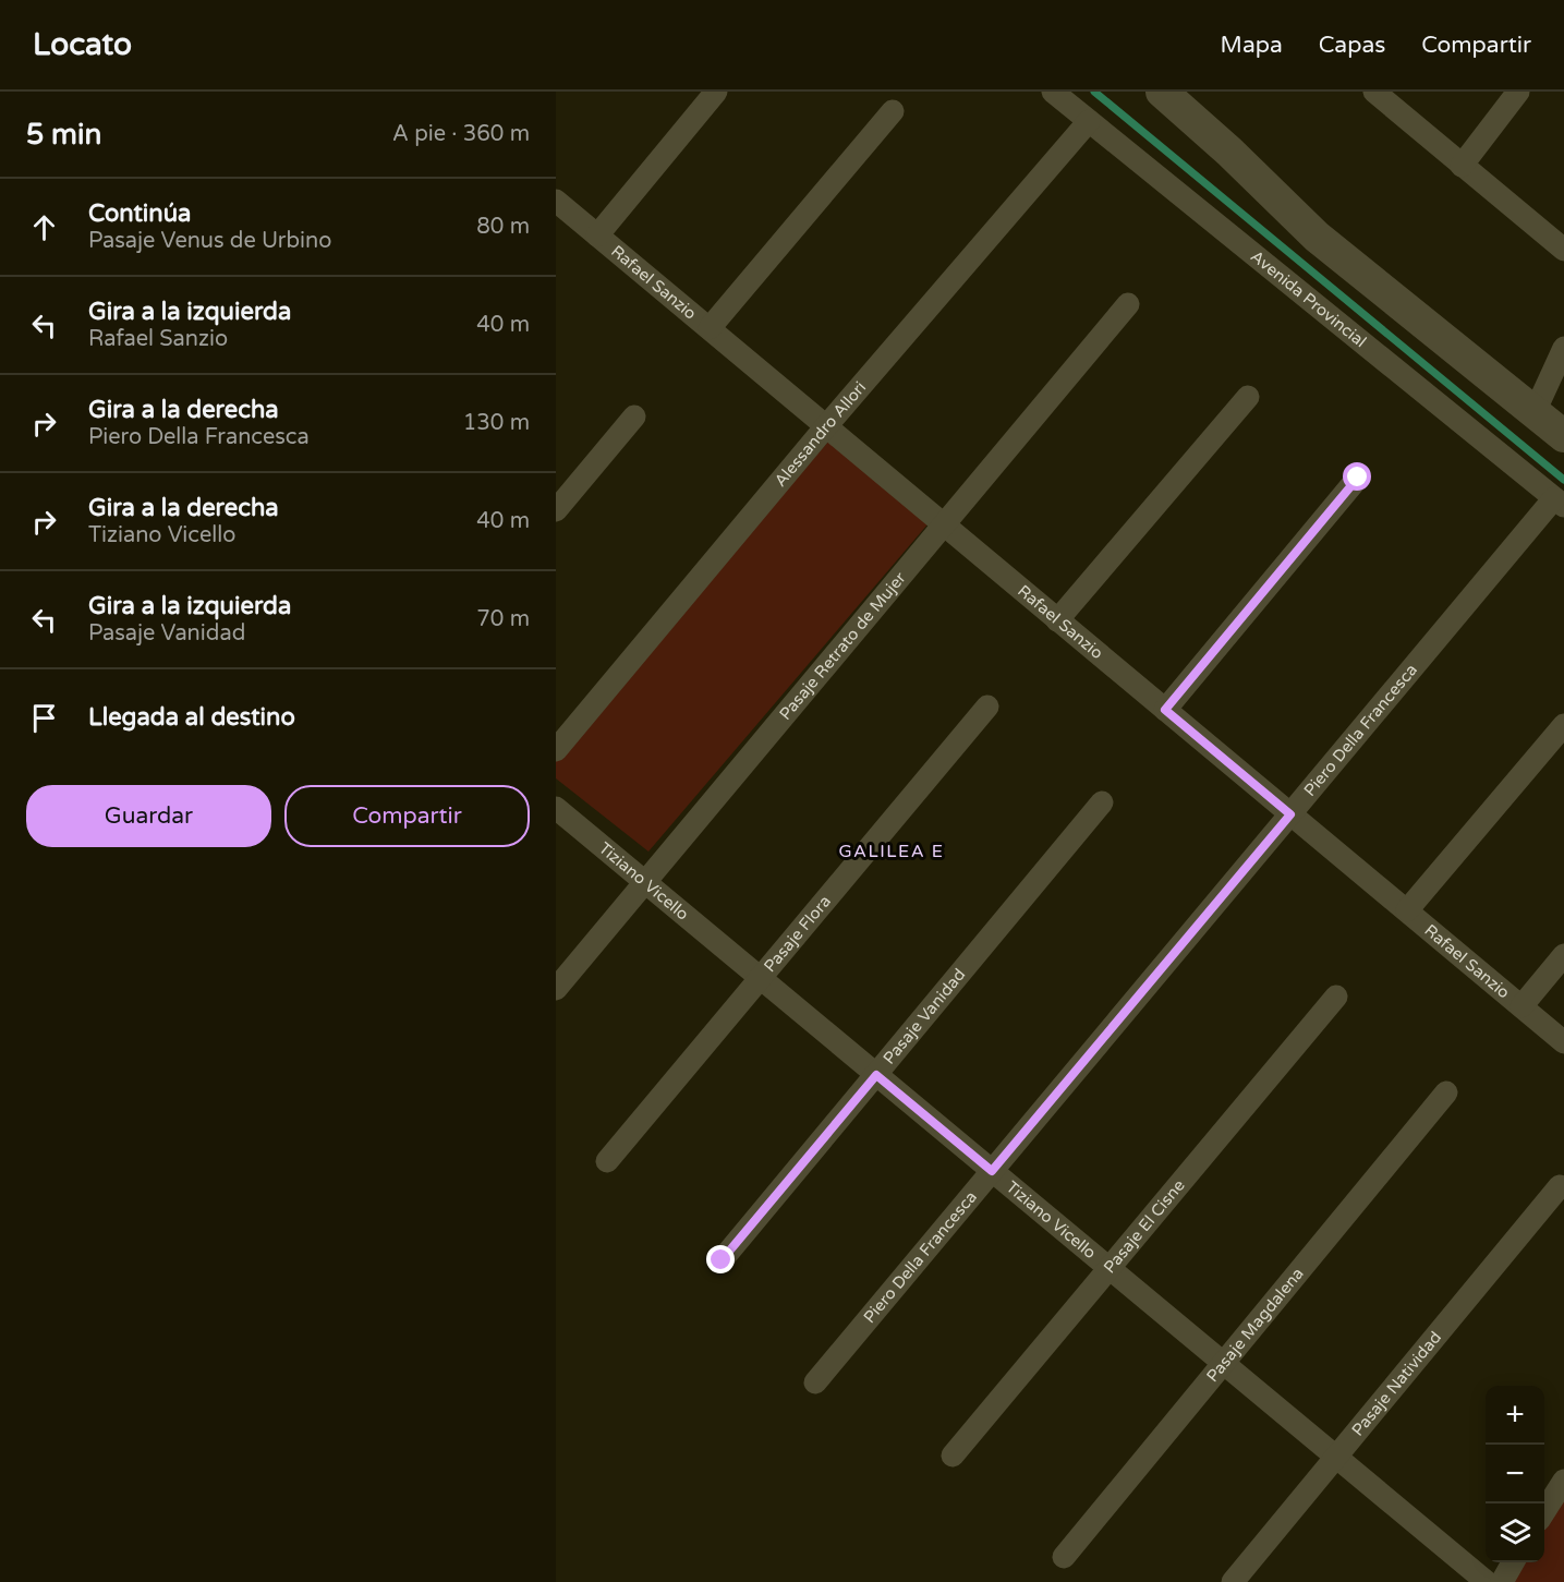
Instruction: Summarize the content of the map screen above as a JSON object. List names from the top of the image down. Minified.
{"streets":{"street":["Rafael Sanzio","Avenida Provincial","Alessandro Allori","Pasaje Retrato de Mujer","Piero Della Francesca","Tiziano Vicello","Pasaje Flora","Pasaje Vanidad","Pasaje El Cisne","Pasaje Magdalena","Pasaje Natividad"]},"crossings":[["Rafael Sanzio","Alessandro Allori"],["Rafael Sanzio","Pasaje Retrato de Mujer"],["Rafael Sanzio","Piero Della Francesca"],["Avenida Provincial","Alessandro Allori"],["Avenida Provincial","Piero Della Francesca"],["Pasaje Retrato de Mujer","Tiziano Vicello"],["Piero Della Francesca","Tiziano Vicello"],["Tiziano Vicello","Pasaje Flora"],["Tiziano Vicello","Pasaje Vanidad"],["Tiziano Vicello","Pasaje El Cisne"],["Tiziano Vicello","Pasaje Magdalena"],["Tiziano Vicello","Pasaje Natividad"]],"districts":["GALILEA E"],"page":{"header":"Locato","nav":["Mapa","Capas","Compartir"],"heading":["5 min","A pie · 360 m"],"list":[["Continúa","Pasaje Venus de Urbino","80 m"],["Gira a la izquierda","Rafael Sanzio","40 m"],["Gira a la derecha","Piero Della Francesca","130 m"],["Gira a la derecha","Tiziano Vicello","40 m"],["Gira a la izquierda","Pasaje Vanidad","70 m"],"Llegada al destino"],"buttons":["Guardar","Compartir"],"map_buttons":["+","−"]}}
